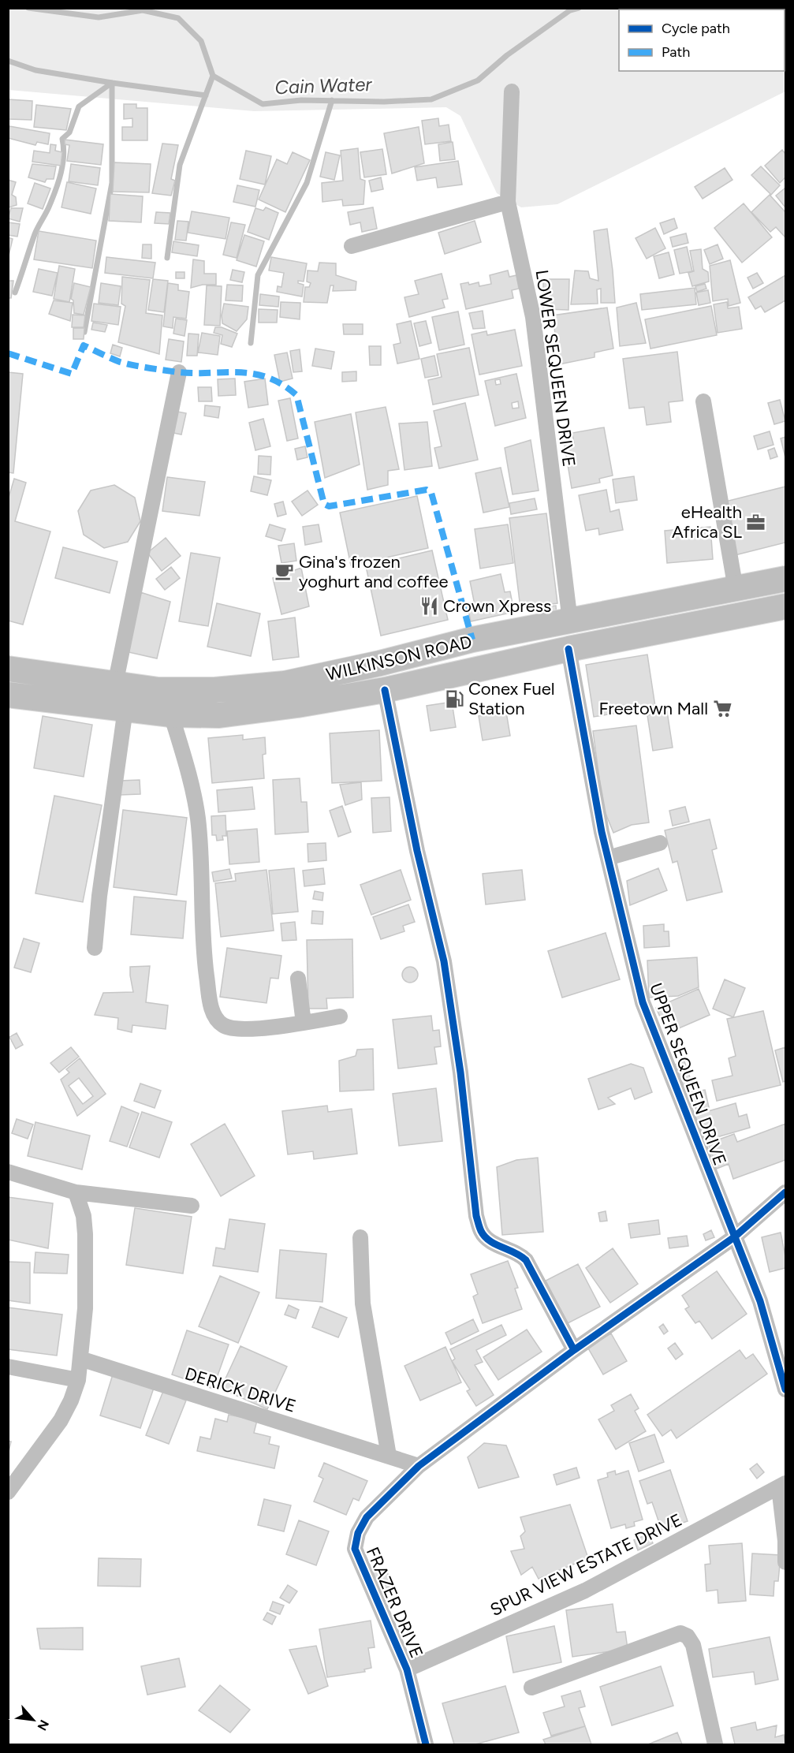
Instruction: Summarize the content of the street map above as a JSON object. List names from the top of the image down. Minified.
{"streets":{"main road":["WILKINSON ROAD"],"street":["LOWER SEQUEEN DRIVE","UPPER SEQUEEN DRIVE","DERICK DRIVE","SPUR VIEW ESTATE DRIVE","FRAZER DRIVE"]},"crossings":[["LOWER SEQUEEN DRIVE","WILKINSON ROAD"],["WILKINSON ROAD","UPPER SEQUEEN DRIVE"],["UPPER SEQUEEN DRIVE","FRAZER DRIVE"],["DERICK DRIVE","FRAZER DRIVE"],["SPUR VIEW ESTATE DRIVE","FRAZER DRIVE"]],"water":["Cain Water"],"places":{"office":["eHealth Africa SL"],"cafe":["Gina's frozen yoghurt and coffee"],"restaurant":["Crown Xpress"],"fuel station":["Conex Fuel Station"],"supermarket":["Freetown Mall"]},"legend":["Cycle path","Path"],"north":"bottom right"}
